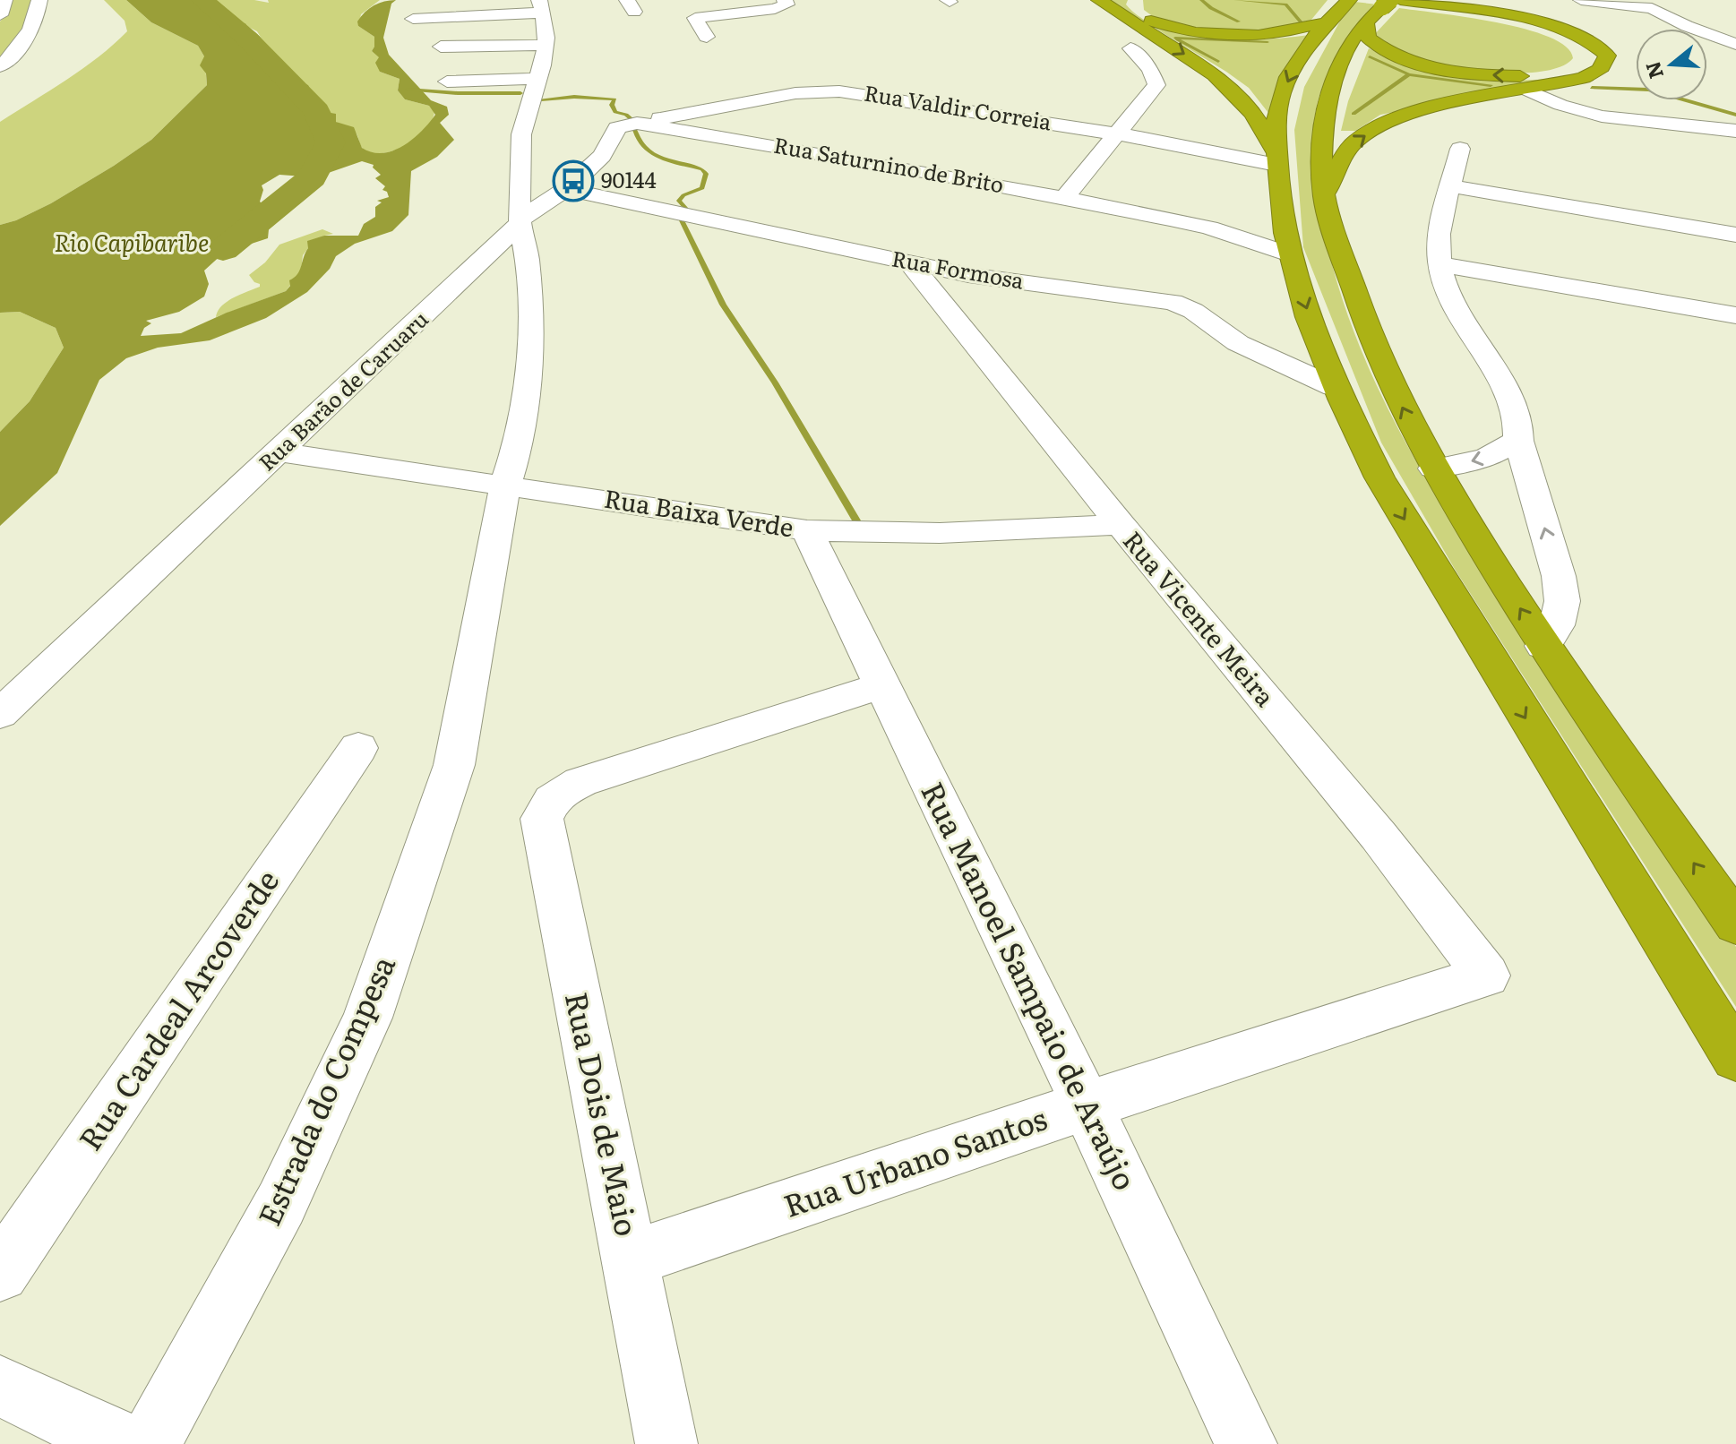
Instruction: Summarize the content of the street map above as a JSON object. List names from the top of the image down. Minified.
{"streets":{"street":["Rua Valdir Correia","Rua Saturnino de Brito","Rua Formosa","Rua Barão de Caruaru","Rua Baixa Verde","Rua Vicente Meira","Rua Manoel Sampaio de Araújo","Rua Cardeal Arcoverde","Estrada do Compesa","Rua Dois de Maio","Rua Urbano Santos"]},"crossings":[["Rua Valdir Correia","Rua Saturnino de Brito"],["Rua Formosa","Rua Vicente Meira"],["Rua Barão de Caruaru","Rua Baixa Verde"],["Rua Baixa Verde","Rua Vicente Meira"],["Rua Baixa Verde","Rua Manoel Sampaio de Araújo"],["Rua Baixa Verde","Estrada do Compesa"],["Rua Vicente Meira","Rua Urbano Santos"],["Rua Manoel Sampaio de Araújo","Rua Dois de Maio"],["Rua Manoel Sampaio de Araújo","Rua Urbano Santos"],["Rua Dois de Maio","Rua Urbano Santos"]],"water":["Rio Capibaribe"],"places":{"bus stop":["90144"]},"north":"left"}
